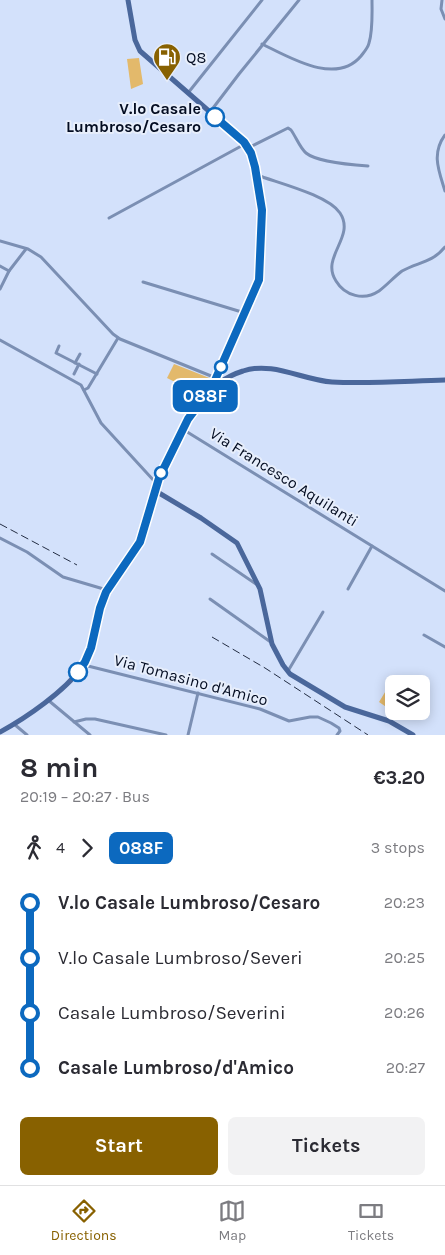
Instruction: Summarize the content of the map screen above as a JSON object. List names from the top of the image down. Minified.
{"streets":{"street":["Via Francesco Aquilanti","Via Tomasino d'Amico"]},"places":{"fuel station":["Q8"],"other":["V.lo Casale Lumbroso/Cesaro"]},"lines":["bus line 088F"],"page":{"on_map":"088F","heading":["8 min","20:19 – 20:27 · Bus","€3.20"],"legs":["4","088F","3 stops"],"list":[{"name":"V.lo Casale Lumbroso/Cesaro","value":"20:23"},{"name":"V.lo Casale Lumbroso/Severi","value":"20:25"},{"name":"Casale Lumbroso/Severini","value":"20:26"},{"name":"Casale Lumbroso/d'Amico","value":"20:27"}],"buttons":["Start","Tickets"],"tabs":["Directions","Map","Tickets"]}}
